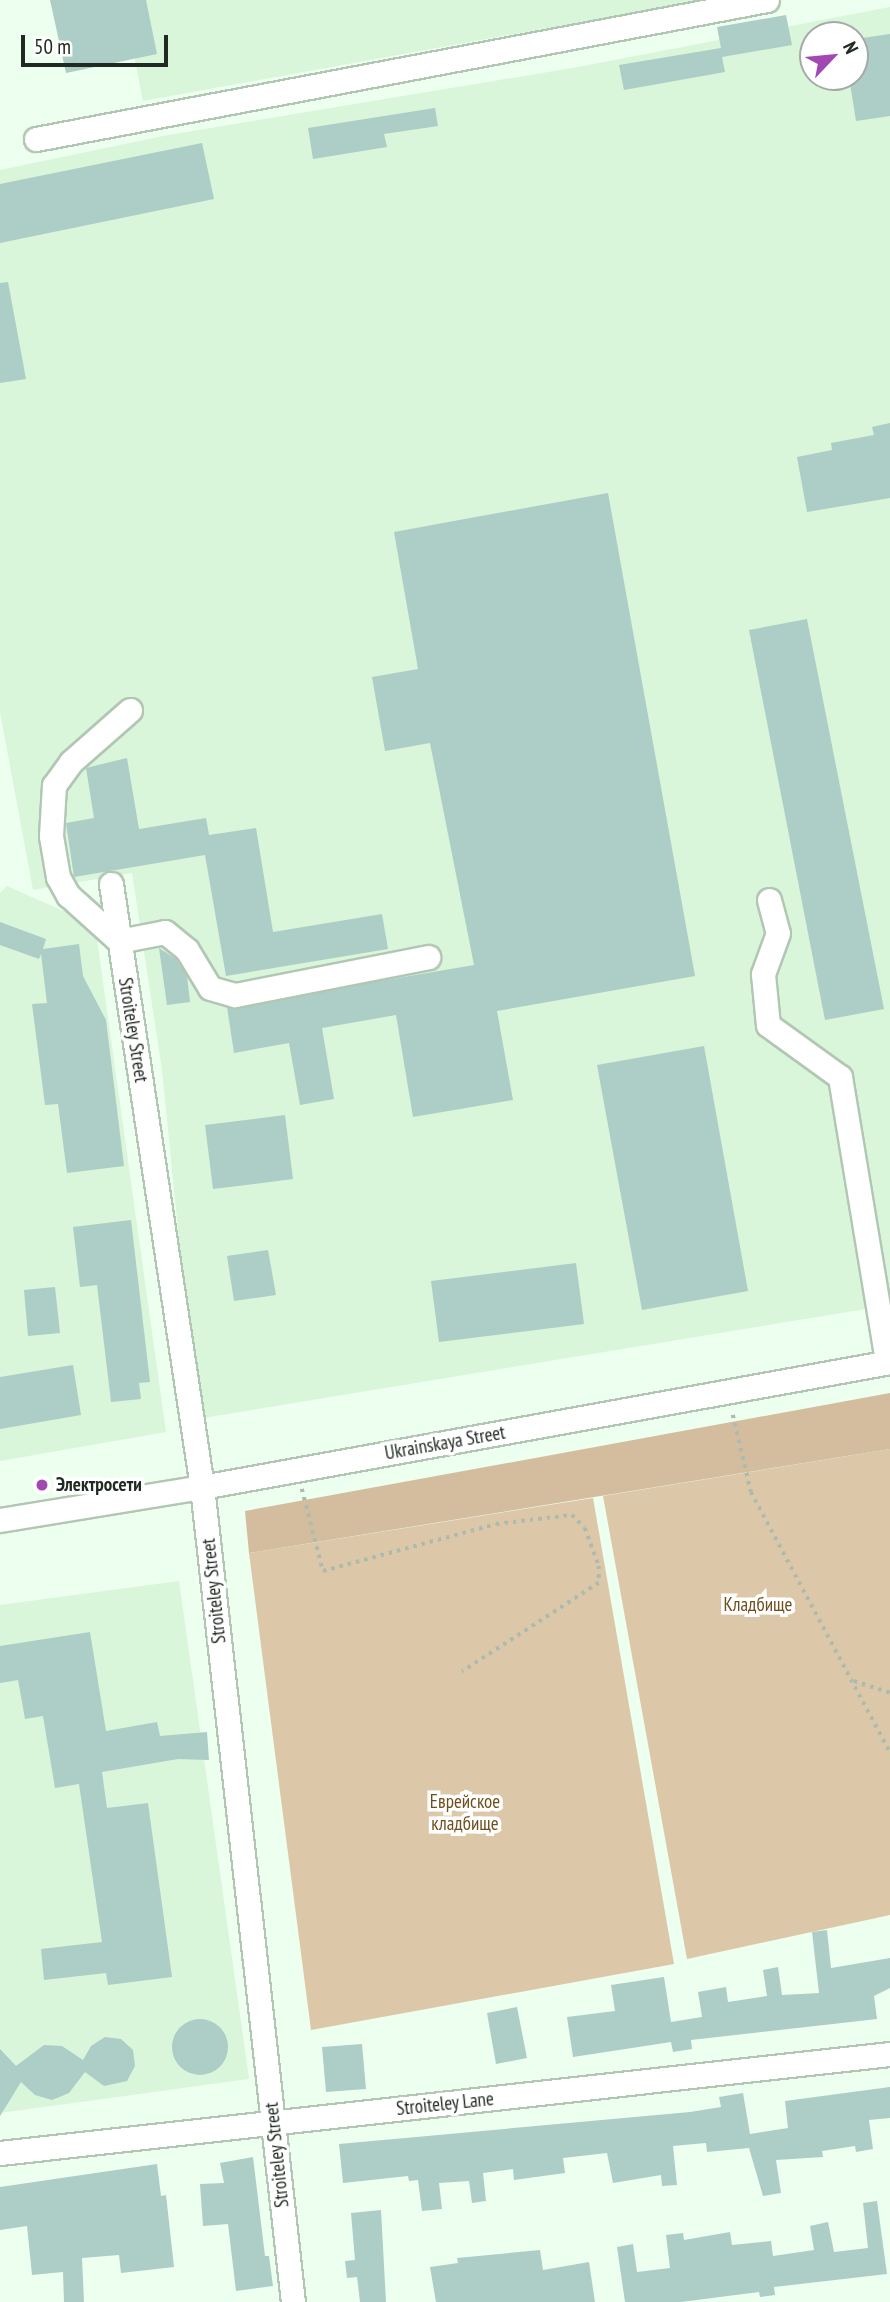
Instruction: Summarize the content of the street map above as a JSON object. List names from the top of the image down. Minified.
{"streets":{"street":["Stroiteley Street","Ukrainskaya Street","Stroiteley Lane"]},"crossings":[["Stroiteley Street","Ukrainskaya Street"],["Stroiteley Street","Stroiteley Lane"]],"parks":["Кладбище","Еврейское кладбище"],"places":["Электросети"],"scale_bar":"50 m","north":"top right"}
